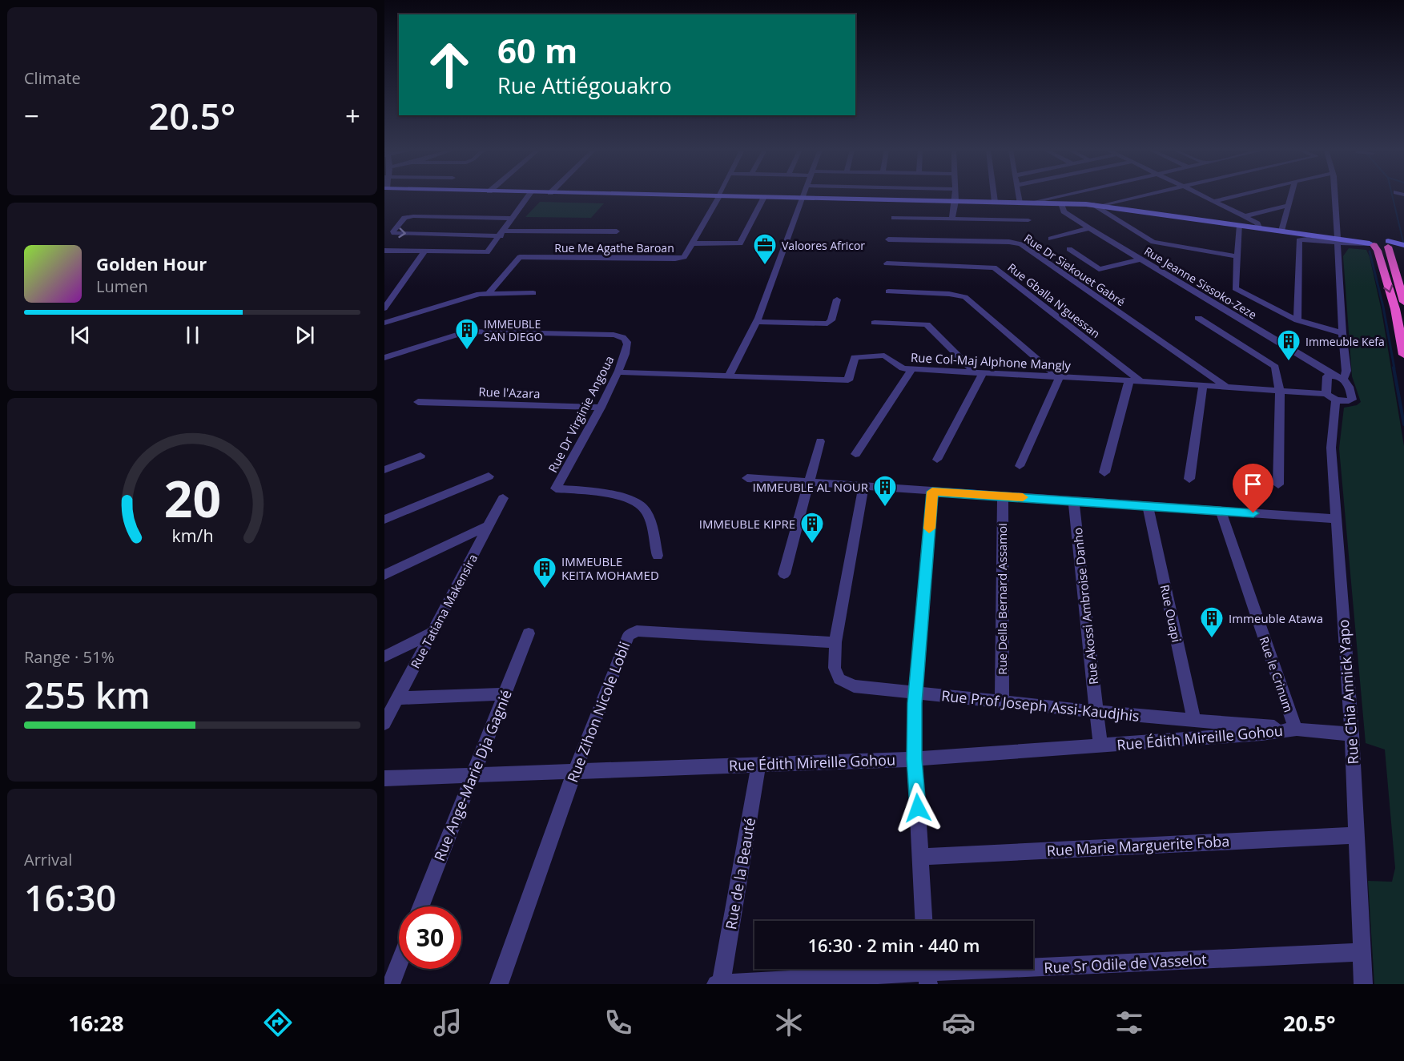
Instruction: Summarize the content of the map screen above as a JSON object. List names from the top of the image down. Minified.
{"streets":{"street":["Rue Me Agathe Baroan","Rue Dr Siekouet Gabré","Rue Jeanne Sissoko-Zeze","Rue Gballa N'guessan","Rue Col-Maj Alphone Mangly","Rue l'Azara","Rue Dr Virginie Angoua","Rue Della Bernard Assamoi","Rue Akossi Ambroise Danho","Rue Tatiana Makensira","Rue Ouapi","Rue le Crinum","Rue Chia Annick Yapo","Rue Prof Joseph Assi-Kaudjhis","Rue Zihon Nicole Lobli","Rue Édith Mireille Gohou","Rue Ange-Marie Dja Gagnié","Rue Marie Marguerite Foba","Rue de la Beauté","Rue Sr Odile de Vasselot"]},"crossings":[["Rue Dr Siekouet Gabré","Rue Col-Maj Alphone Mangly"],["Rue Jeanne Sissoko-Zeze","Rue Chia Annick Yapo"],["Rue Gballa N'guessan","Rue Col-Maj Alphone Mangly"],["Rue Col-Maj Alphone Mangly","Rue Dr Virginie Angoua"],["Rue Col-Maj Alphone Mangly","Rue Chia Annick Yapo"],["Rue l'Azara","Rue Dr Virginie Angoua"],["Rue Della Bernard Assamoi","Rue Prof Joseph Assi-Kaudjhis"],["Rue Akossi Ambroise Danho","Rue Prof Joseph Assi-Kaudjhis"],["Rue Akossi Ambroise Danho","Rue Édith Mireille Gohou"],["Rue Ouapi","Rue Prof Joseph Assi-Kaudjhis"],["Rue le Crinum","Rue Prof Joseph Assi-Kaudjhis"],["Rue le Crinum","Rue Édith Mireille Gohou"],["Rue Chia Annick Yapo","Rue Prof Joseph Assi-Kaudjhis"],["Rue Chia Annick Yapo","Rue Marie Marguerite Foba"],["Rue Chia Annick Yapo","Rue Sr Odile de Vasselot"],["Rue Prof Joseph Assi-Kaudjhis","Rue Zihon Nicole Lobli"],["Rue Prof Joseph Assi-Kaudjhis","Rue Édith Mireille Gohou"],["Rue Zihon Nicole Lobli","Rue Édith Mireille Gohou"],["Rue Édith Mireille Gohou","Rue Ange-Marie Dja Gagnié"],["Rue Édith Mireille Gohou","Rue de la Beauté"],["Rue de la Beauté","Rue Sr Odile de Vasselot"]],"places":{"office":["Valoores Africor"],"building":["IMMEUBLE SAN DIEGO","Immeuble Kefa","IMMEUBLE AL NOUR","IMMEUBLE KIPRE","IMMEUBLE KEITA MOHAMED","Immeuble Atawa"]},"page":{"tile":["Climate",["Range · 51%","255 km"],["Arrival","16:30"]],"turn":["60 m","Rue Attiégouakro"],"heat":["−","20.5°","+"],"song":["Golden Hour","Lumen"],"limit":"30","trip":"16:30 · 2 min · 440 m","tabs":["16:28","20.5°"],"gauge":["20","km/h"]}}
